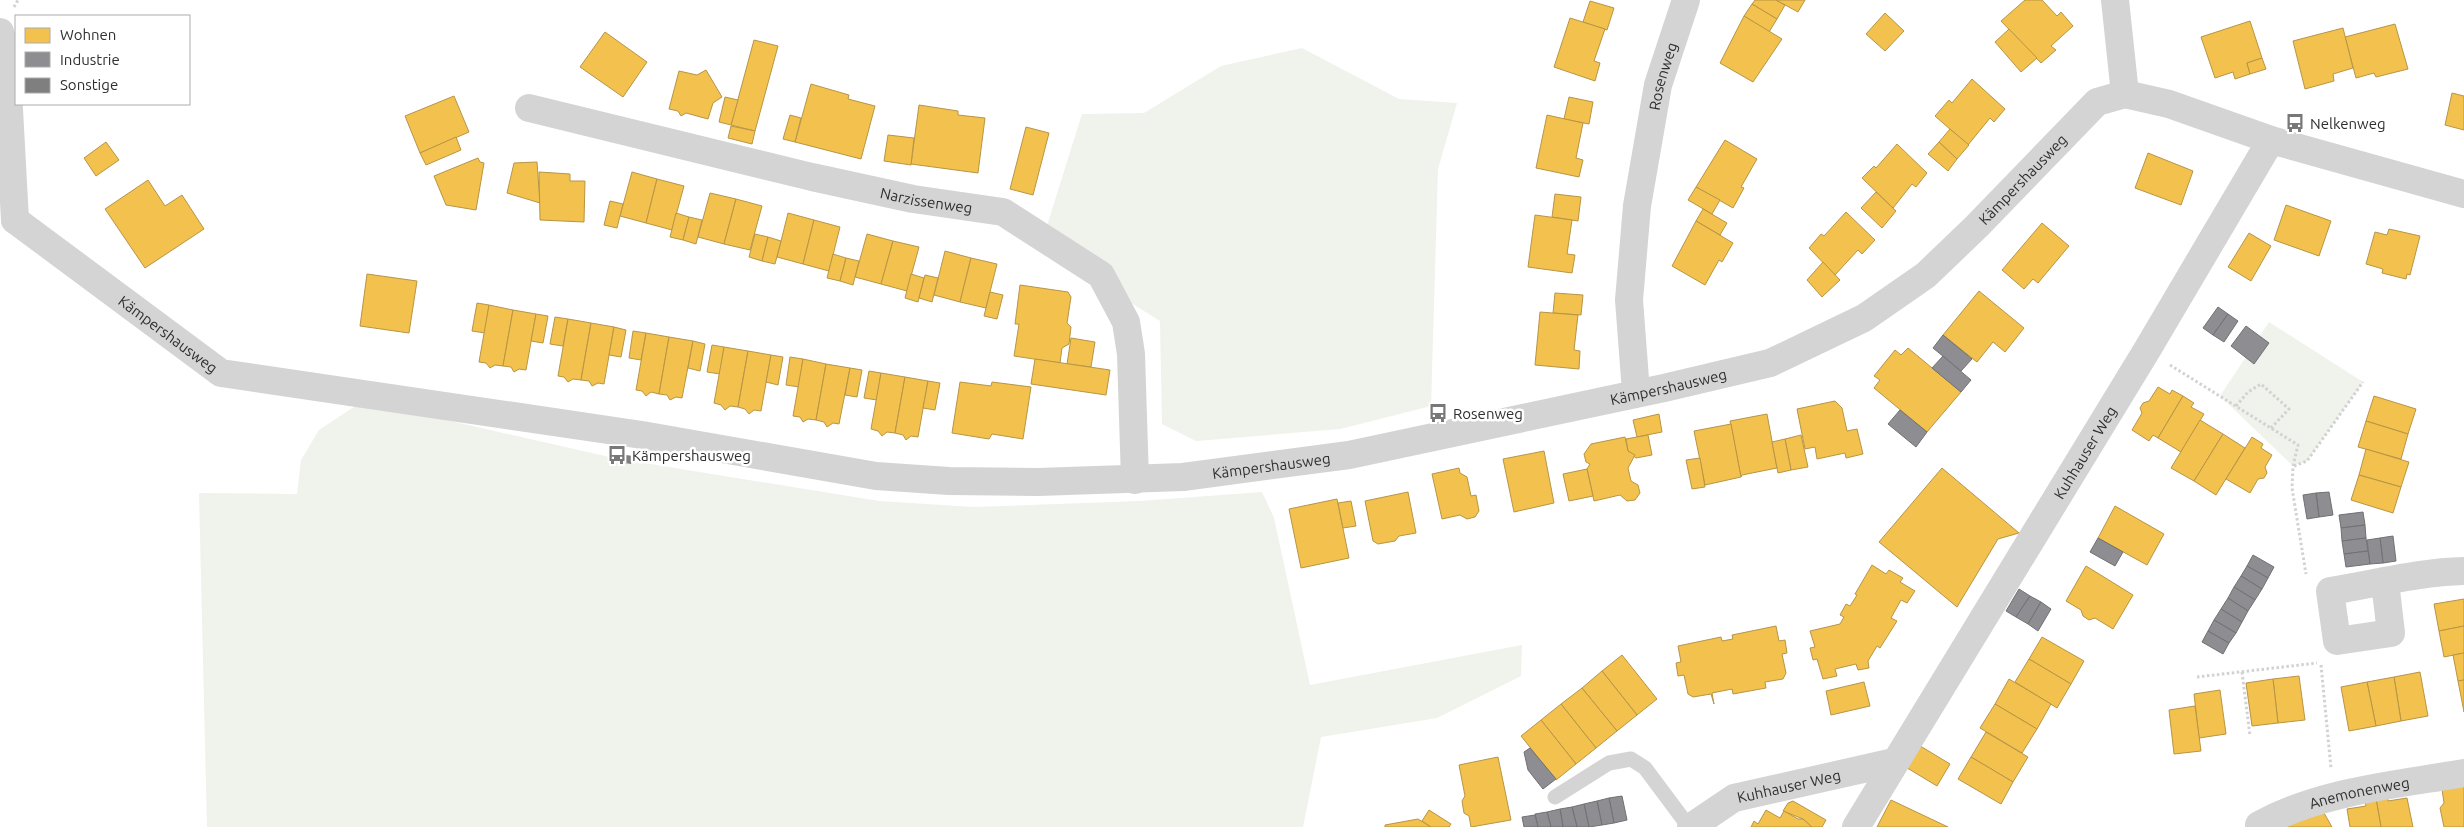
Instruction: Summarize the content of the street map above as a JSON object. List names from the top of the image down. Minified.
{"streets":{"street":["Rosenweg","Kämpershausweg","Narzissenweg","Kuhhauser Weg","Anemonenweg"]},"crossings":[["Rosenweg","Kämpershausweg"],["Kämpershausweg","Narzissenweg"],["Kämpershausweg","Kuhhauser Weg"]],"places":{"bus stop":["Nelkenweg","Rosenweg","Kämpershausweg"]},"legend":["Wohnen","Industrie","Sonstige"]}
